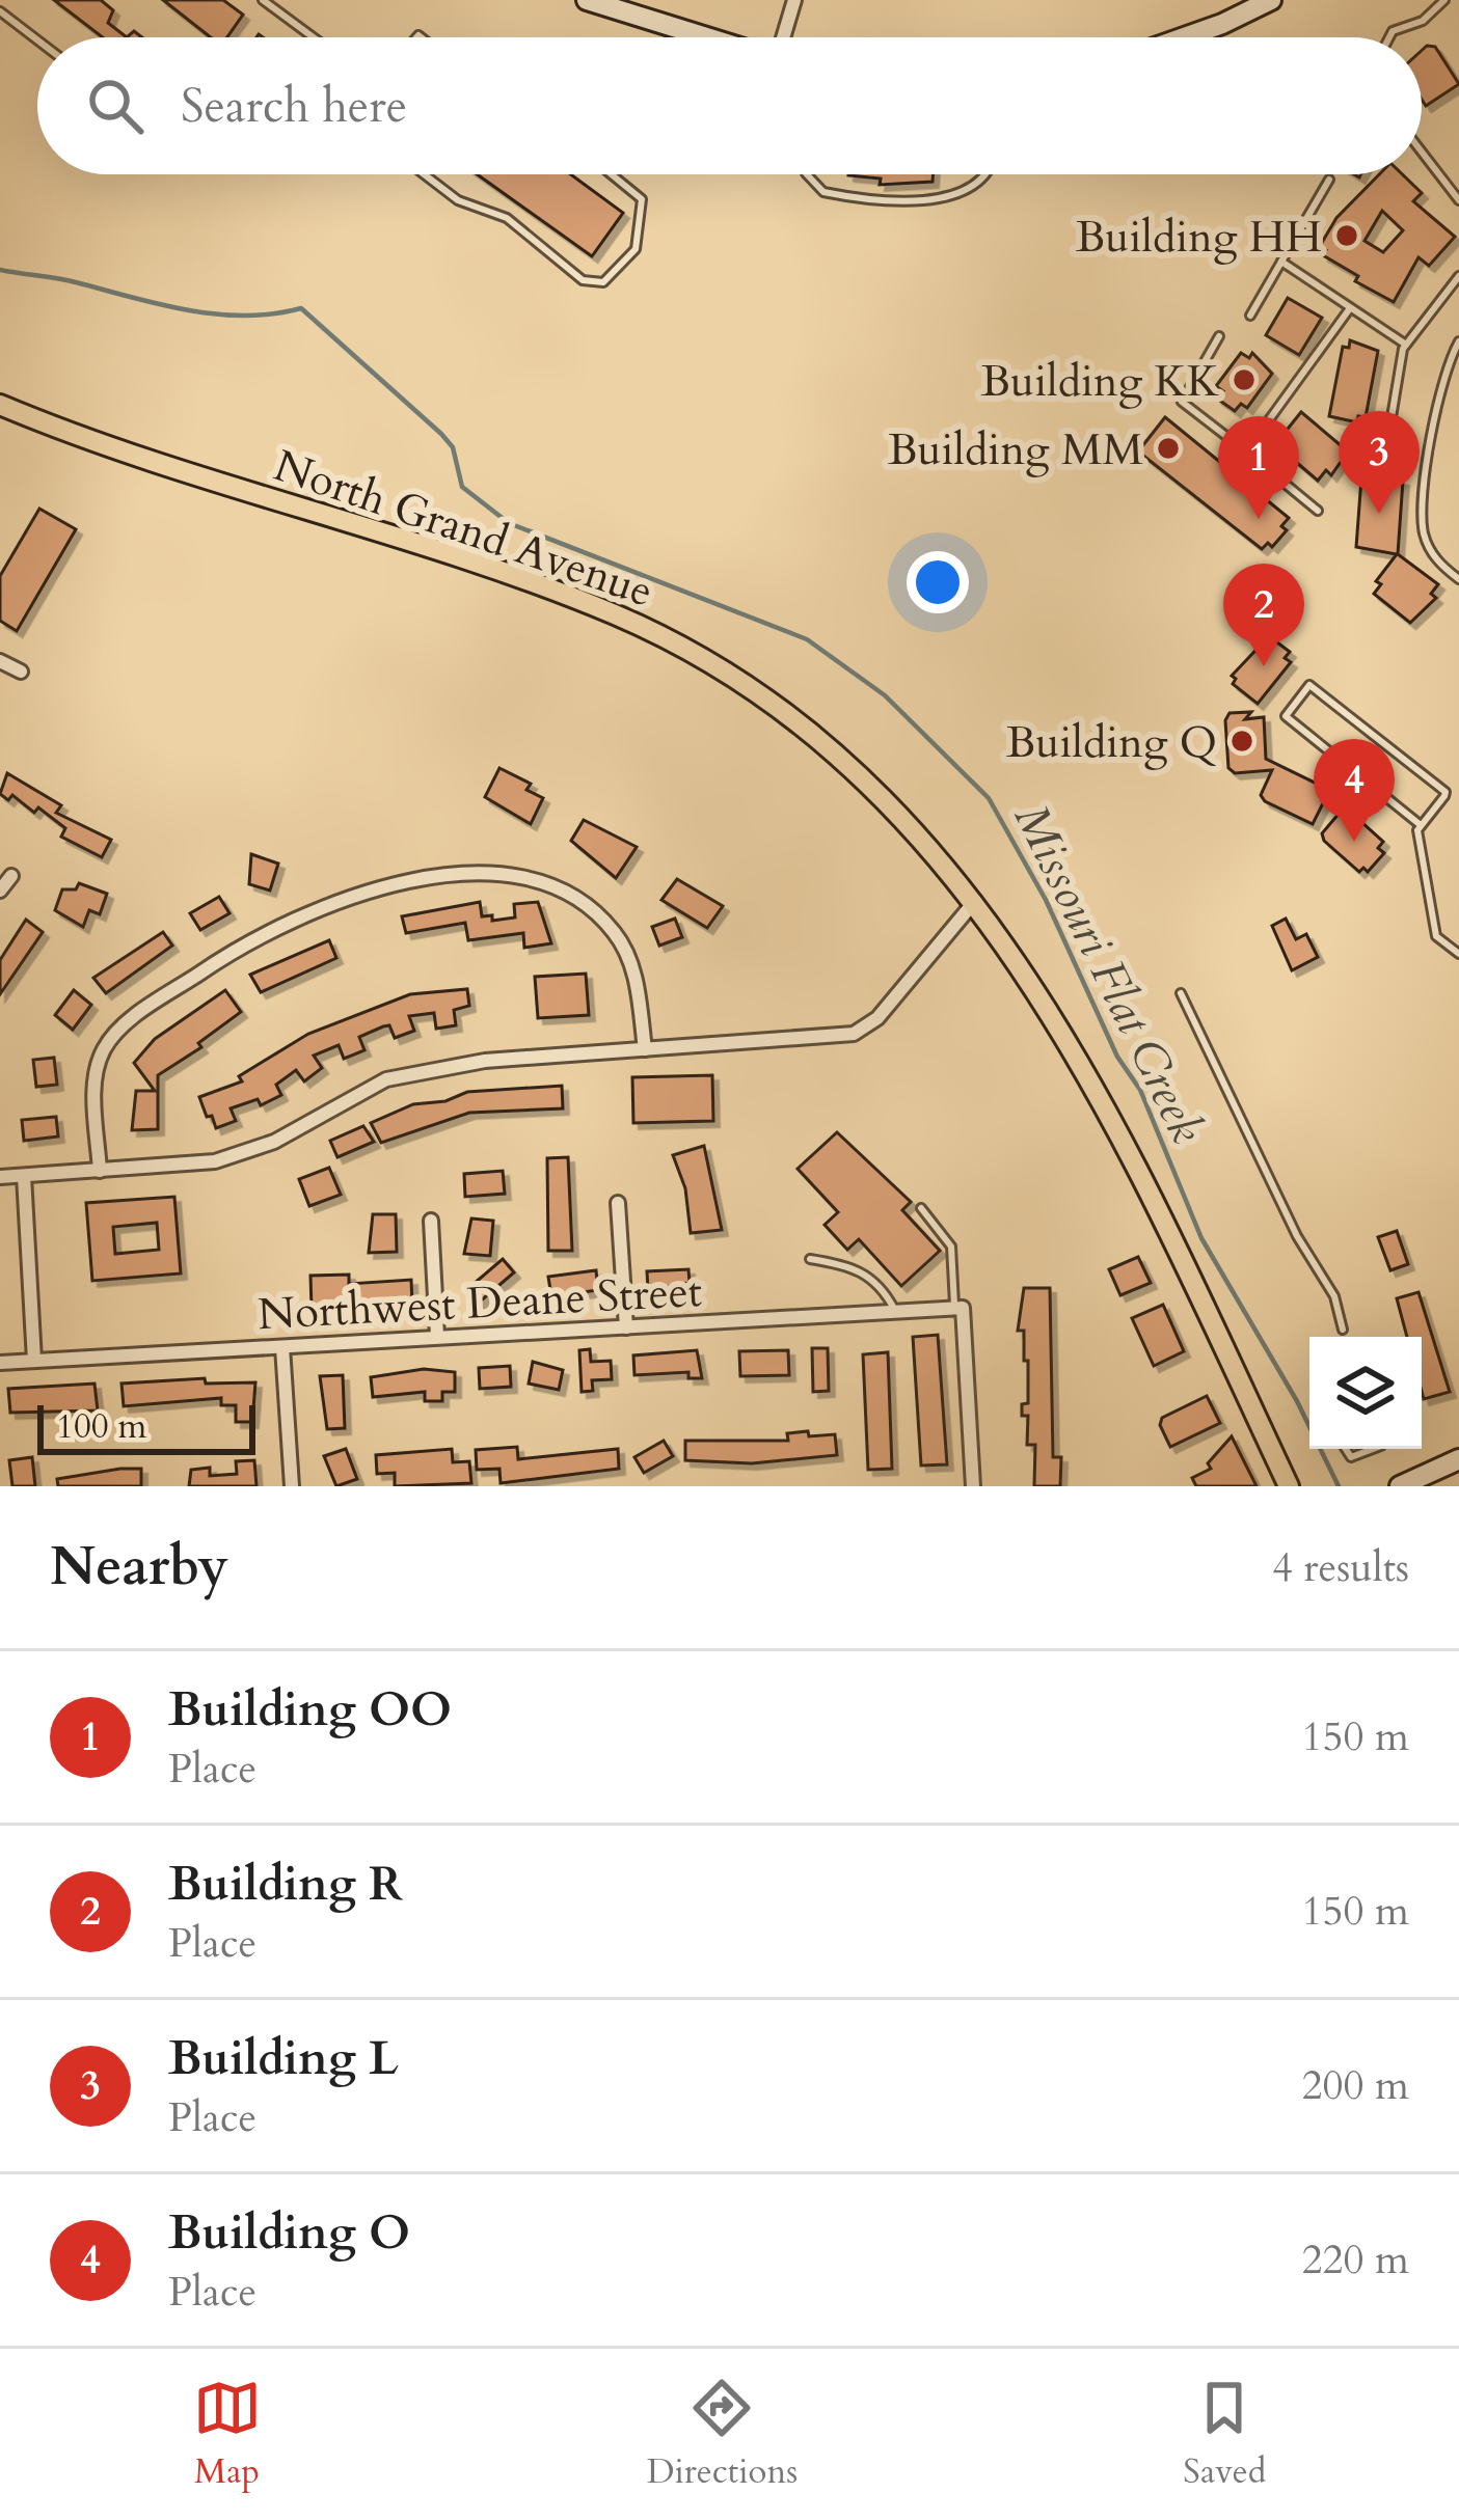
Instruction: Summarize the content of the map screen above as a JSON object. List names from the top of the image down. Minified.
{"streets":{"main road":["North Grand Avenue"],"street":["Northwest Deane Street"]},"water":["Missouri Flat Creek"],"places":["Building HH","Building KK","Building MM","Building Q"],"scale_bar":"100 m","page":{"search":"Search here","pins":["3","1","2","4"],"scale":"100 m","heading":["Nearby","4 results"],"list":[{"mark":"1","name":"Building OO","note":"Place","value":"150 m"},{"mark":"2","name":"Building R","note":"Place","value":"150 m"},{"mark":"3","name":"Building L","note":"Place","value":"200 m"},{"mark":"4","name":"Building O","note":"Place","value":"220 m"}],"nav":["Map","Directions","Saved"]}}
